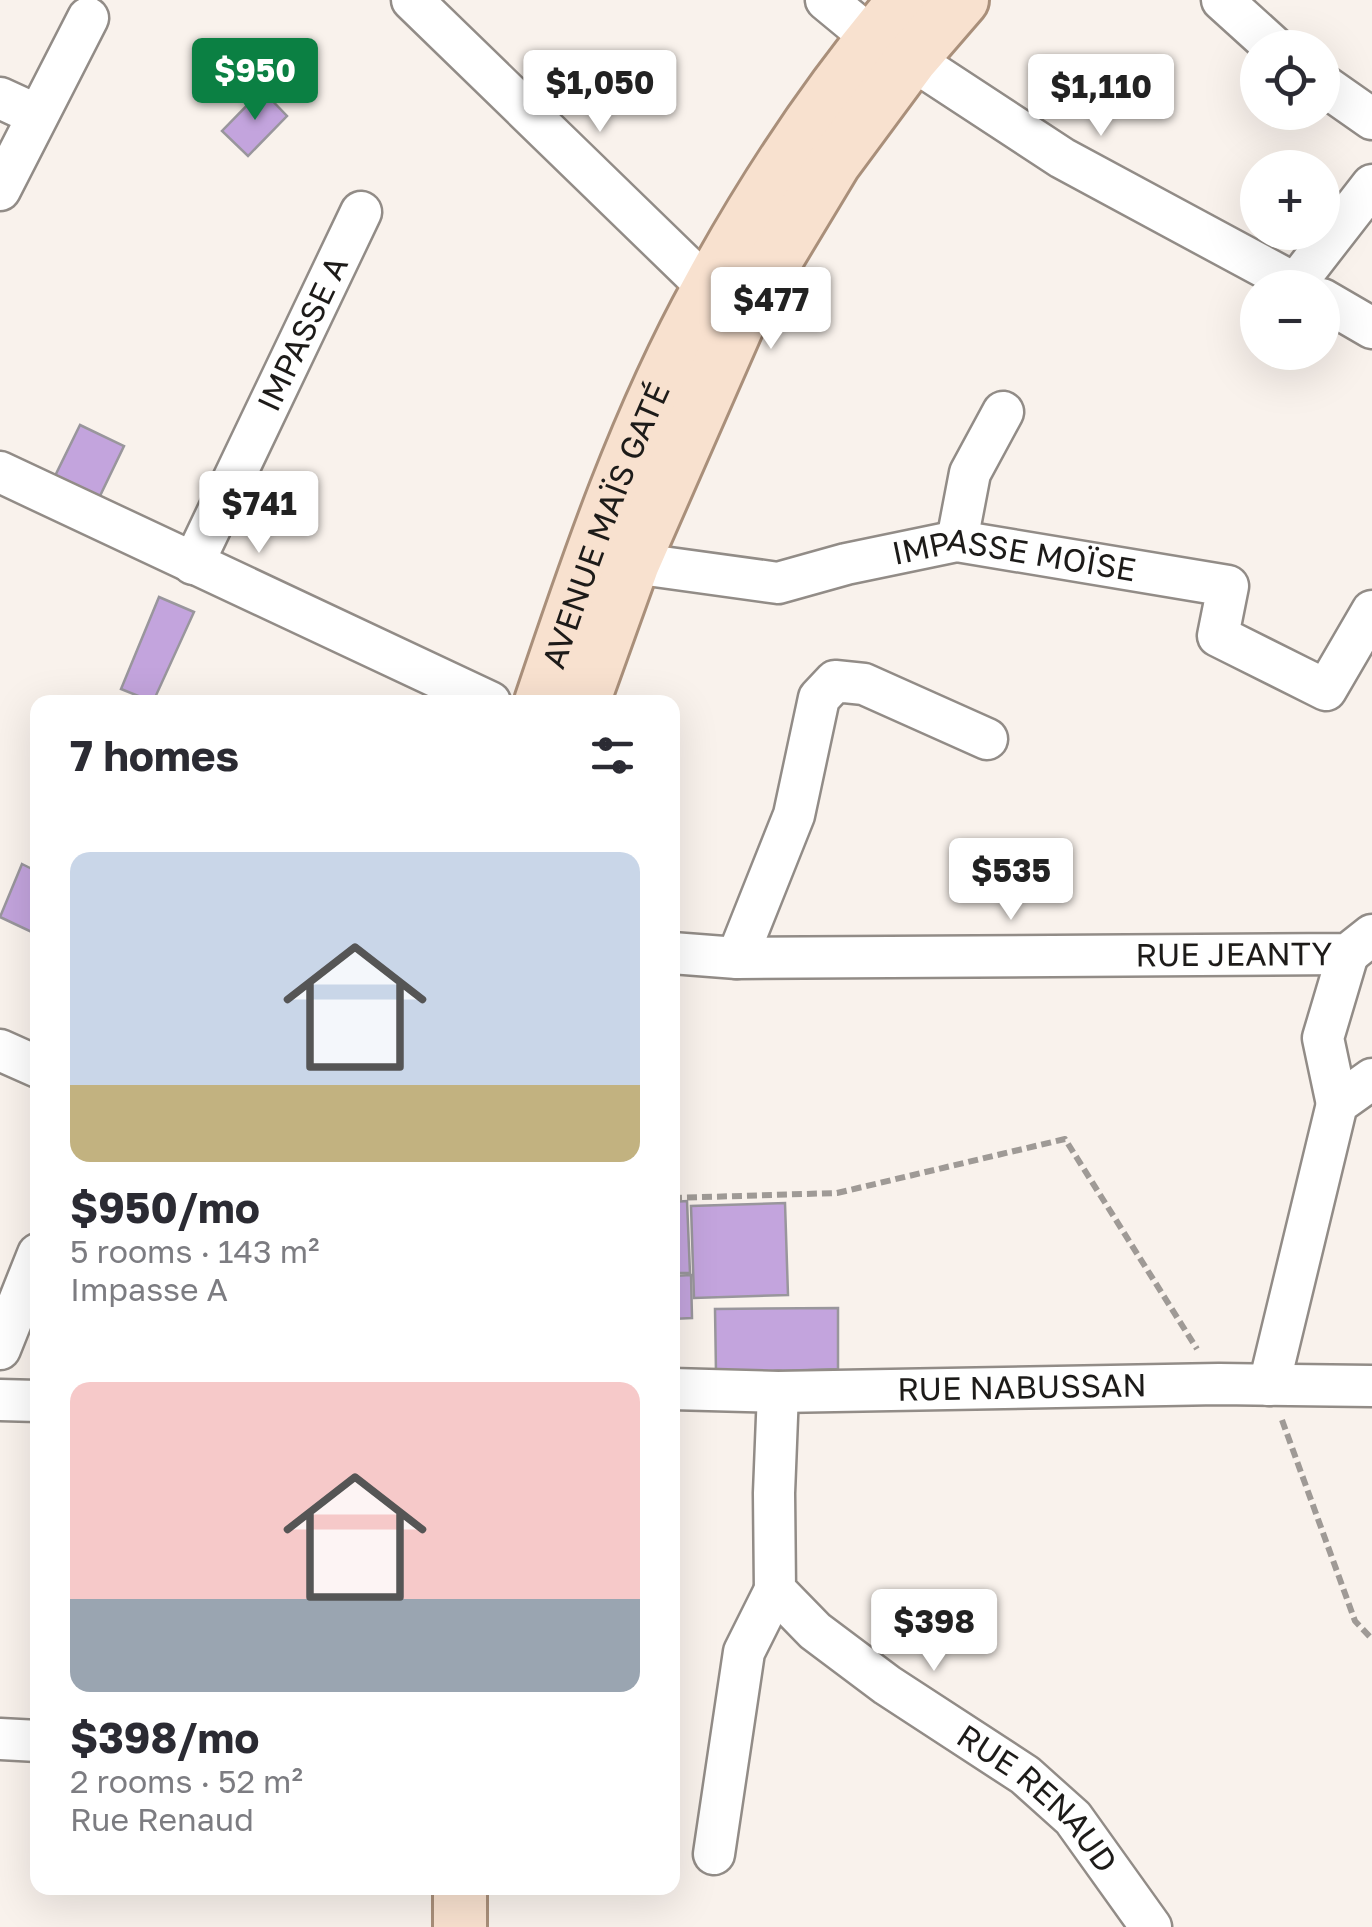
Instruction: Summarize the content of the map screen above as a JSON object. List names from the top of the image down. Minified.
{"streets":{"main road":["AVENUE MAÏS GATÉ"],"street":["IMPASSE A","IMPASSE MOÏSE","RUE JEANTY","RUE NABUSSAN","RUE RENAUD"]},"crossings":[["AVENUE MAÏS GATÉ","IMPASSE MOÏSE"]],"page":{"map_buttons":["+","−"],"price":["$950","$1,050","$1,110","$477","$741","$535","$398"],"heading":"7 homes","list":[{"name":"$950/mo","note":"5 rooms · 143 m² · Impasse A"},{"name":"$398/mo","note":"2 rooms · 52 m² · Rue Renaud"}]}}
